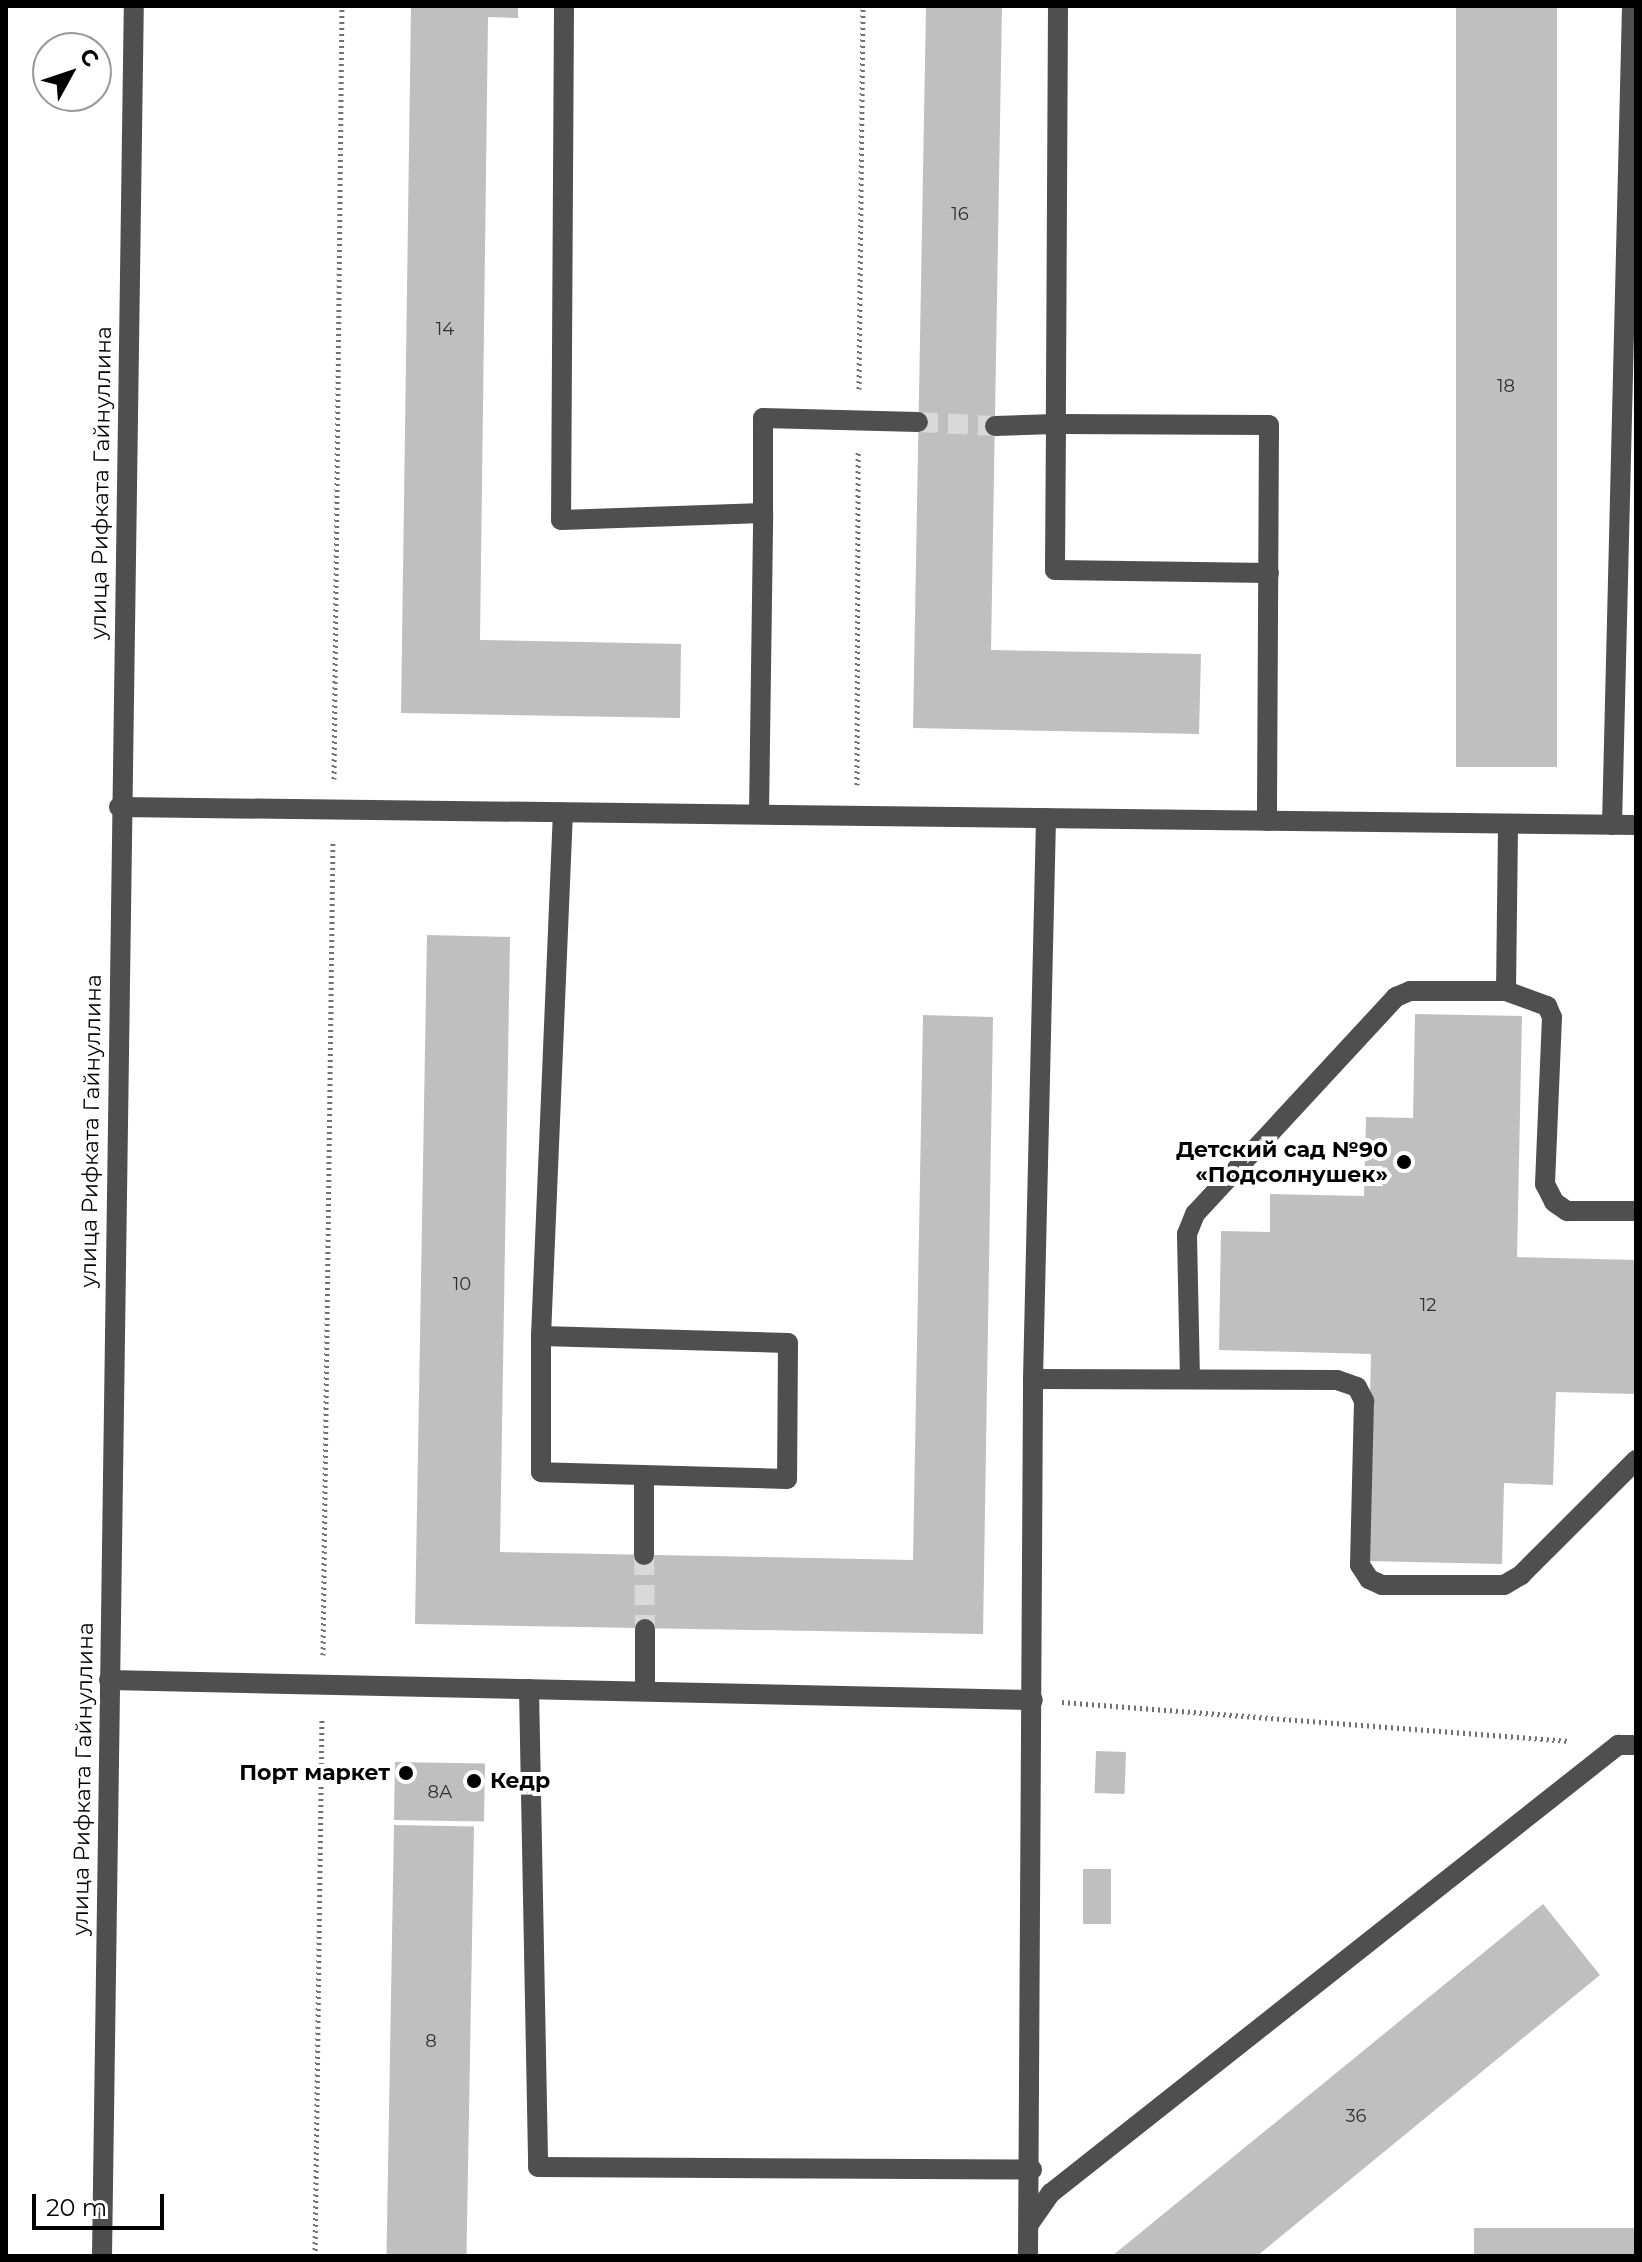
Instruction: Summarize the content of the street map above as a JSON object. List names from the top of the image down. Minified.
{"streets":{"street":["улица Рифката Гайнуллина"]},"places":["Детский сад №90 «Подсолнушек»","Порт маркет","Кедр"],"house_numbers":["16","14","18","10","12","8А","8","36"],"scale_bar":"20 m","north":"top right"}
